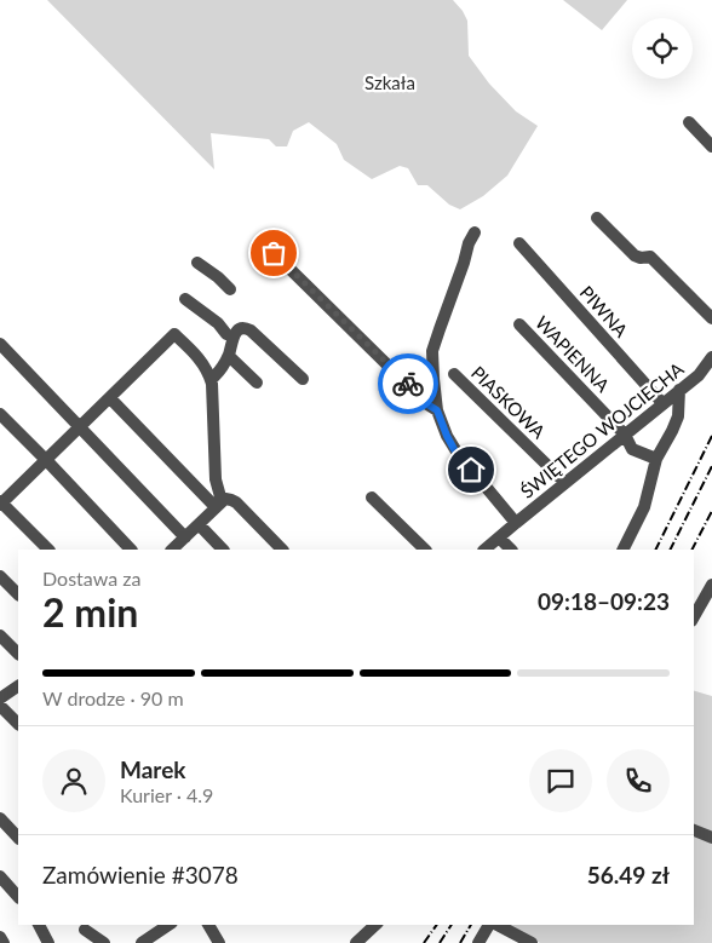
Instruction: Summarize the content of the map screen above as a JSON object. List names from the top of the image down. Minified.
{"streets":{"street":["PIWNA","WAPIENNA","PIASKOWA","ŚWIĘTEGO WOJCIECHA"]},"crossings":[["PIWNA","ŚWIĘTEGO WOJCIECHA"],["WAPIENNA","ŚWIĘTEGO WOJCIECHA"],["PIASKOWA","ŚWIĘTEGO WOJCIECHA"]],"parks":["Szkała"],"page":{"heading":["2 min","Dostawa za","09:18–09:23"],"panel":["Marek","Kurier · 4.9","Zamówienie #3078","56.49 zł"],"bar":"W drodze · 90 m"}}
